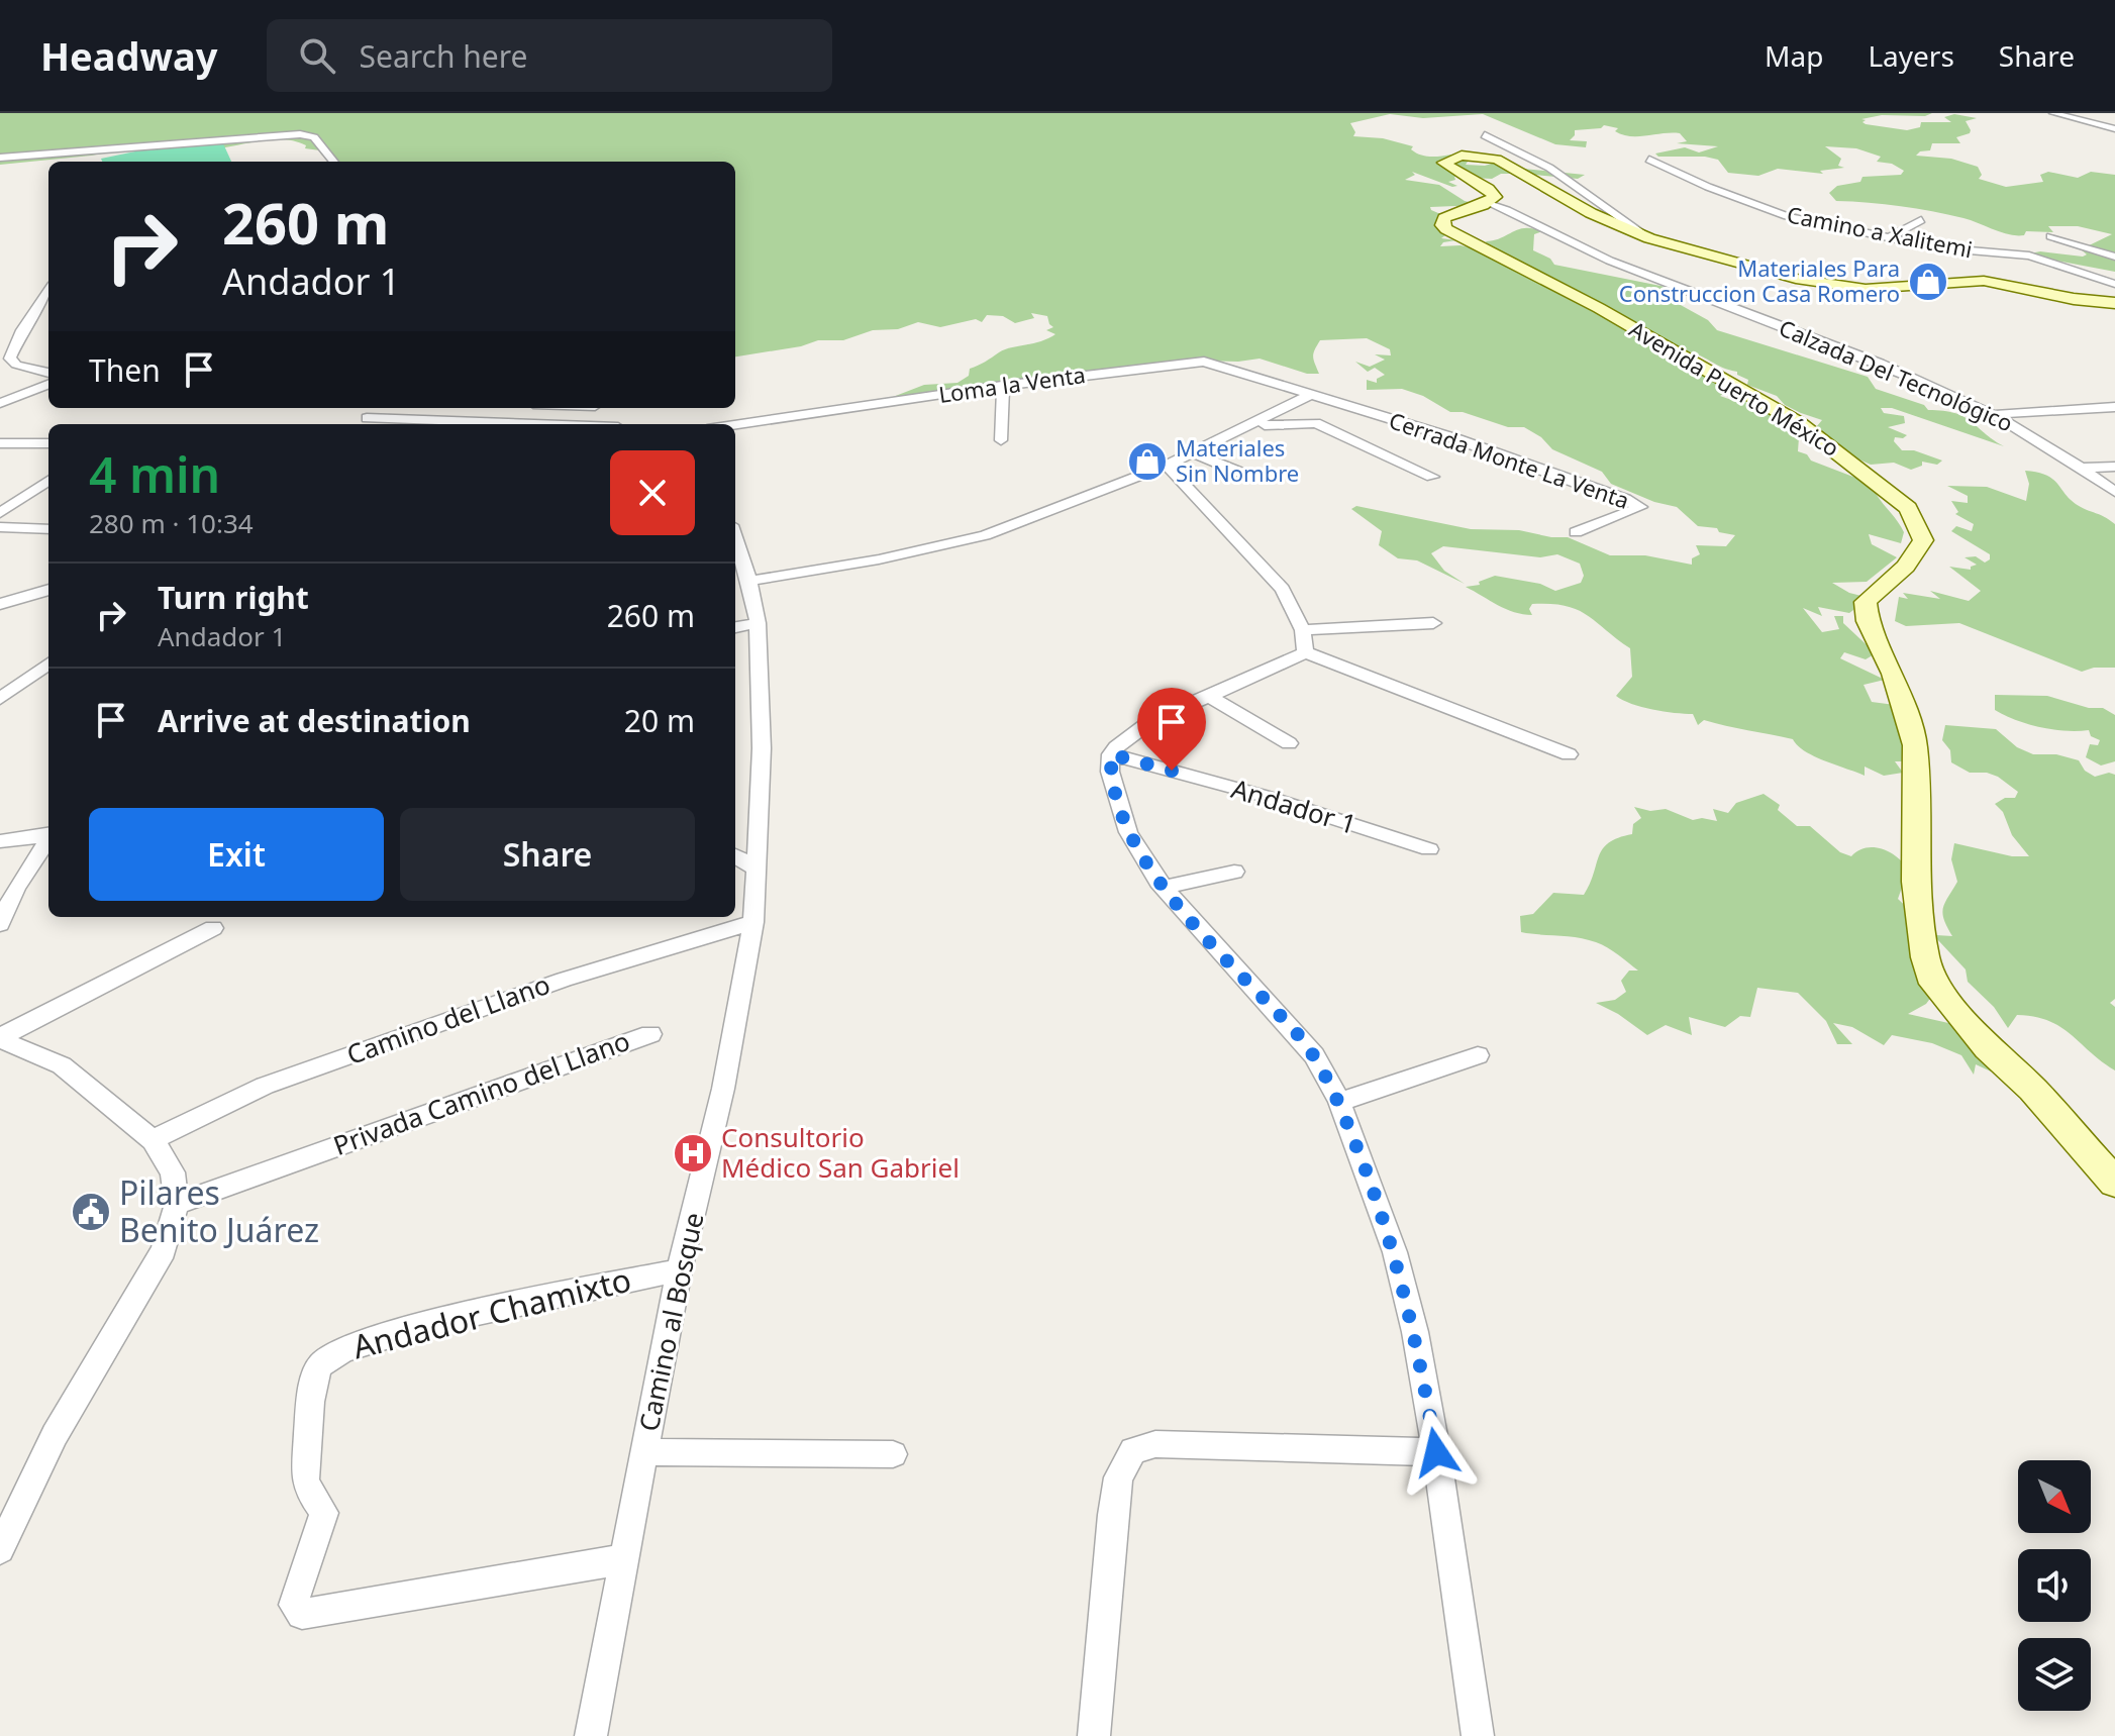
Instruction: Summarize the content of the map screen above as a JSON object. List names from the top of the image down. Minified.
{"streets":{"main road":["Avenida Puerto México"],"street":["Camino a Xalitemi","Calzada Del Tecnológico","Loma la Venta","Cerrada Monte La Venta","Andador 1","Camino del Llano","Privada Camino del Llano","Andador Chamixto","Camino al Bosque"]},"crossings":[["Calzada Del Tecnológico","Avenida Puerto México"],["Loma la Venta","Cerrada Monte La Venta"],["Camino del Llano","Camino al Bosque"],["Andador Chamixto","Camino al Bosque"]],"places":{"shop":["Materiales Para Construccion Casa Romero","Materiales Sin Nombre"],"hospital":["Consultorio Médico San Gabriel"],"public building":["Pilares Benito Juárez"]},"north":"bottom right","page":{"header":"Headway","search":"Search here","nav":["Map","Layers","Share"],"turn":["260 m","Andador 1"],"then":"Then","heading":["4 min","280 m · 10:34"],"list":[{"name":"Turn right","note":"Andador 1","value":"260 m"},{"name":"Arrive at destination","value":"20 m"}],"buttons":["Exit","Share"]}}
